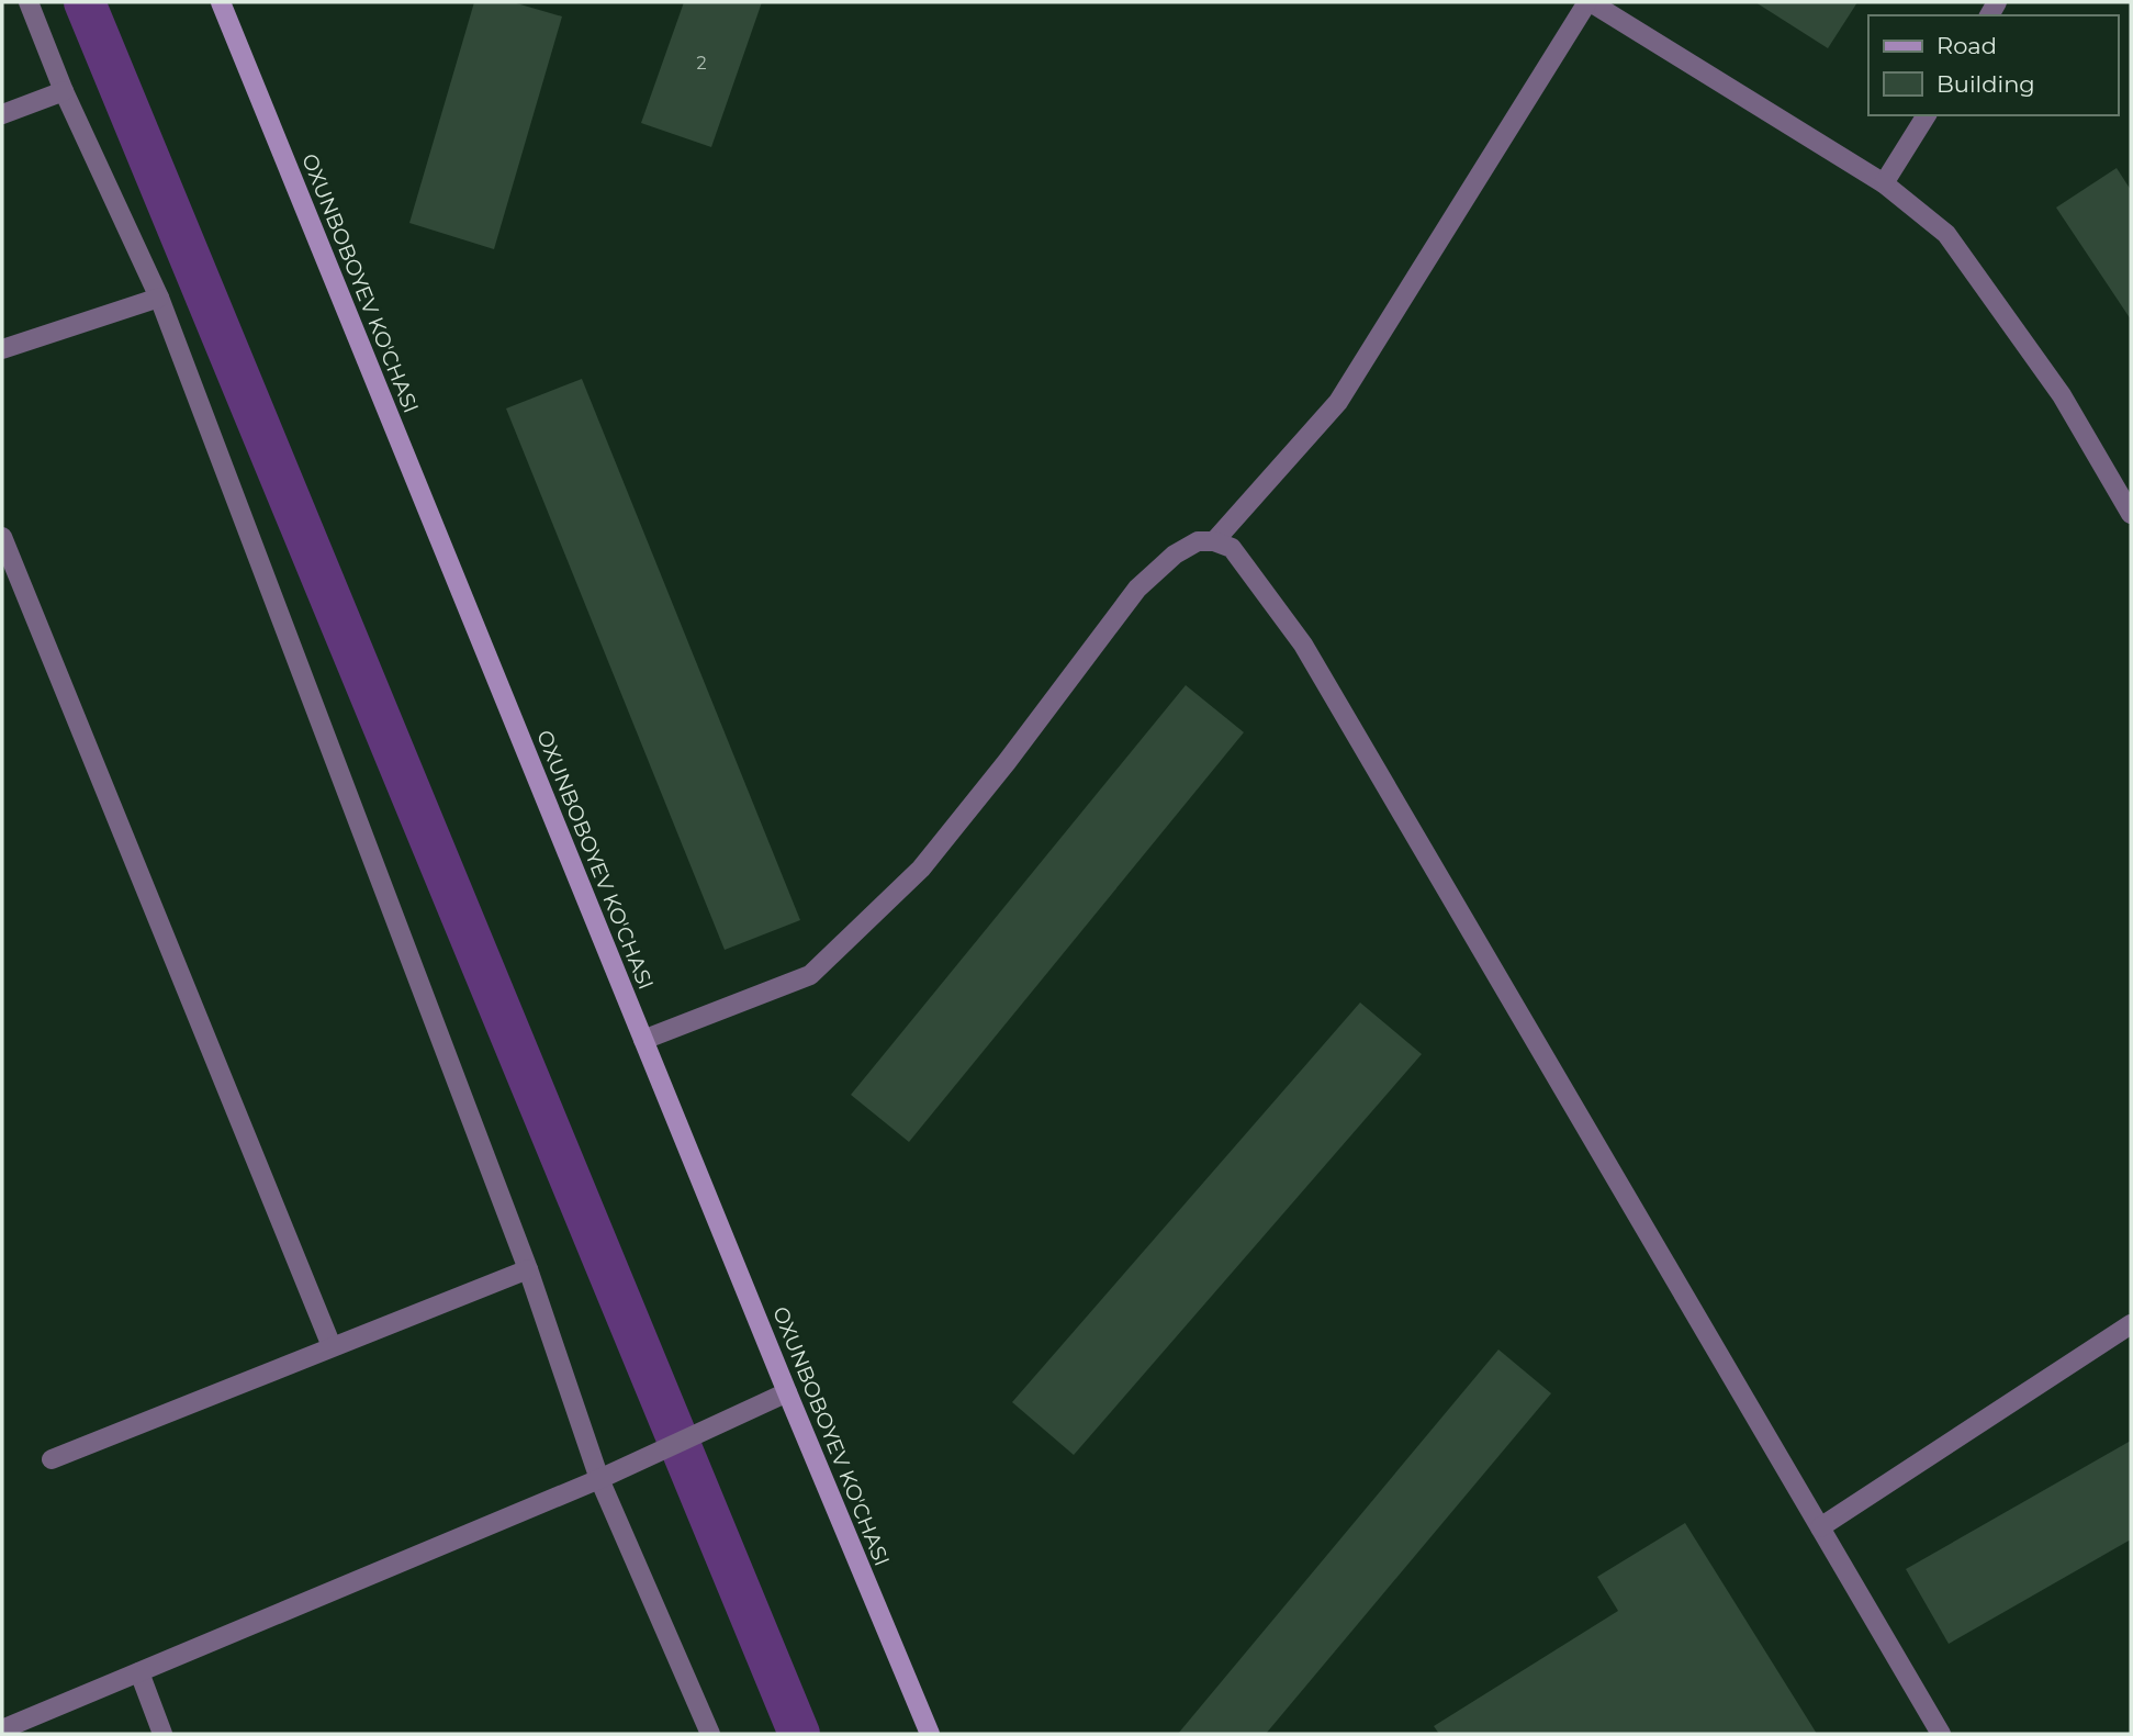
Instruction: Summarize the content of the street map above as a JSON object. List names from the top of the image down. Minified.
{"streets":{"main road":["OXUNBOBOYEV KO'CHASI"]},"house_numbers":["2"],"legend":["Road","Building"]}
